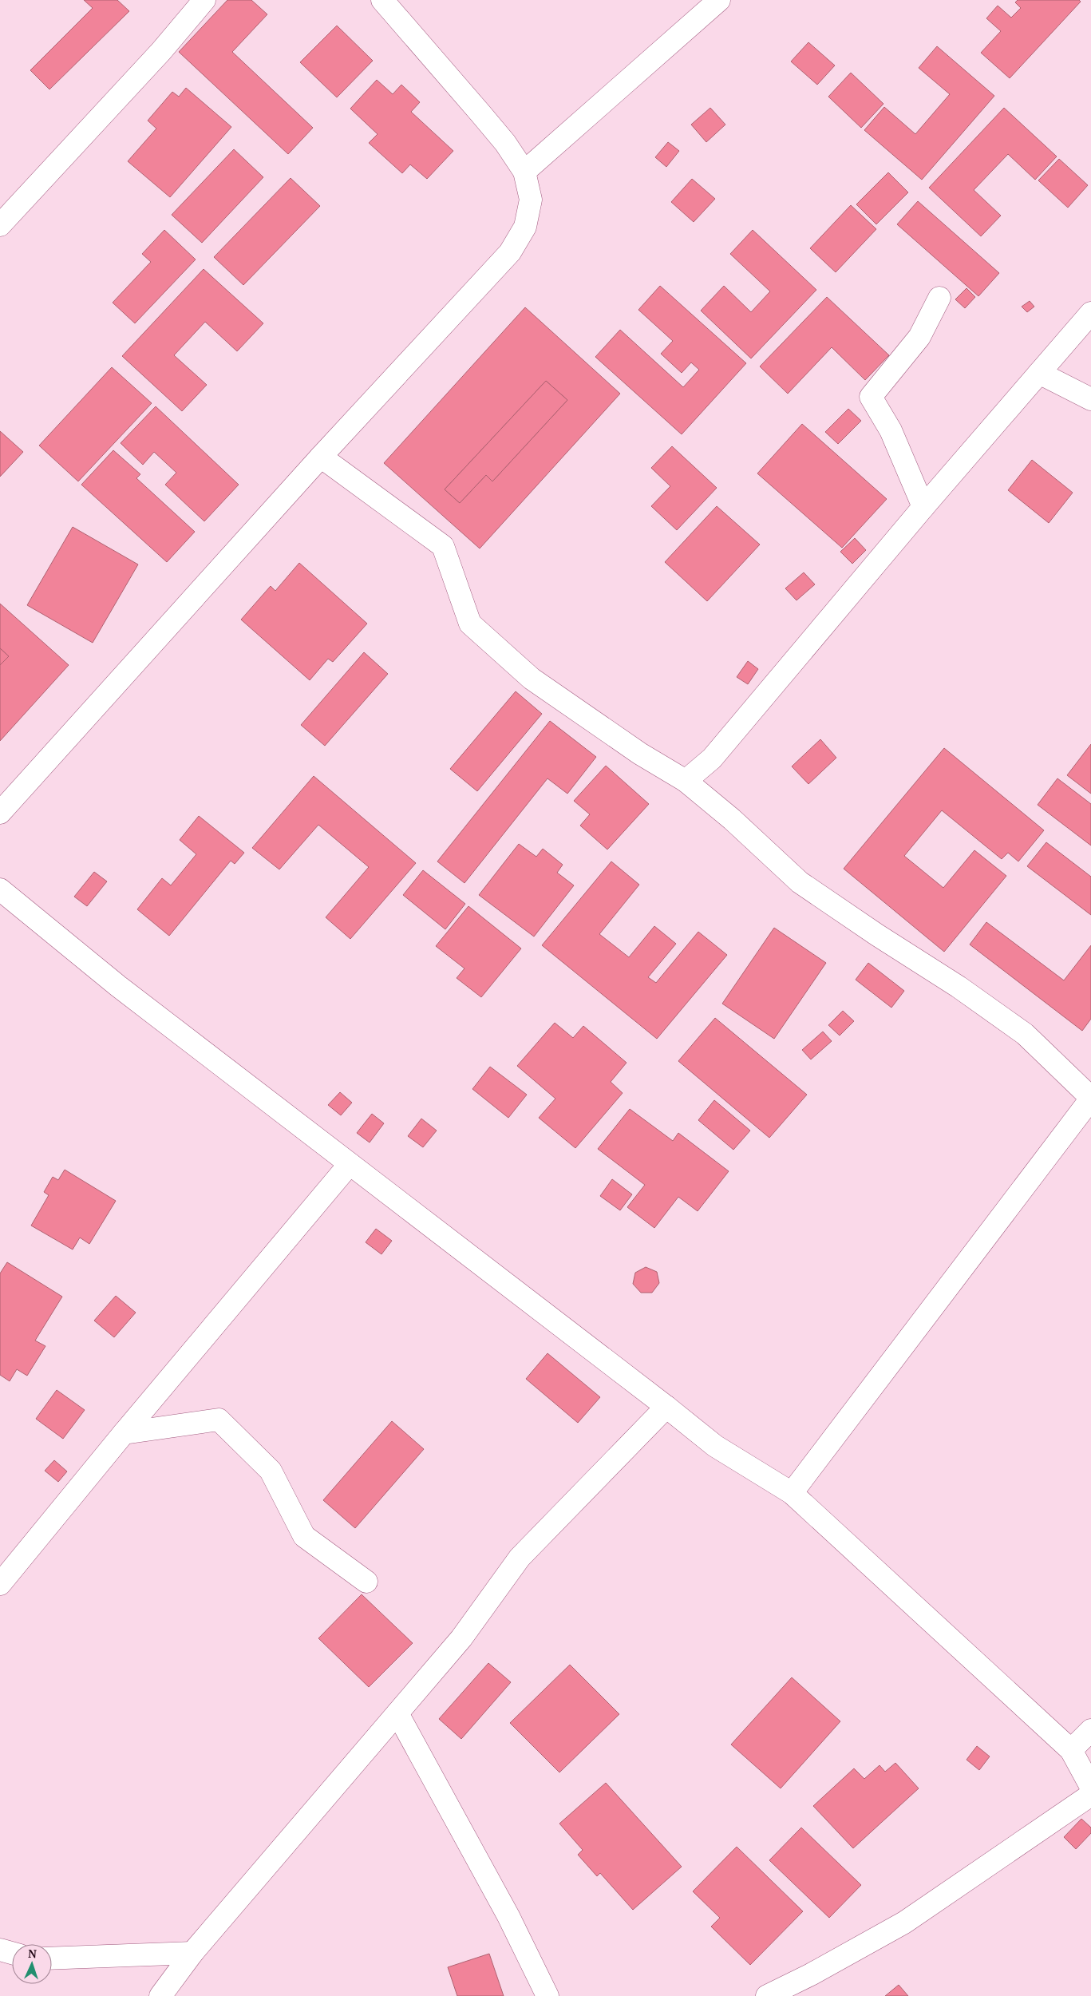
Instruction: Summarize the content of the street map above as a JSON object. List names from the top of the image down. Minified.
{"north":"top"}
